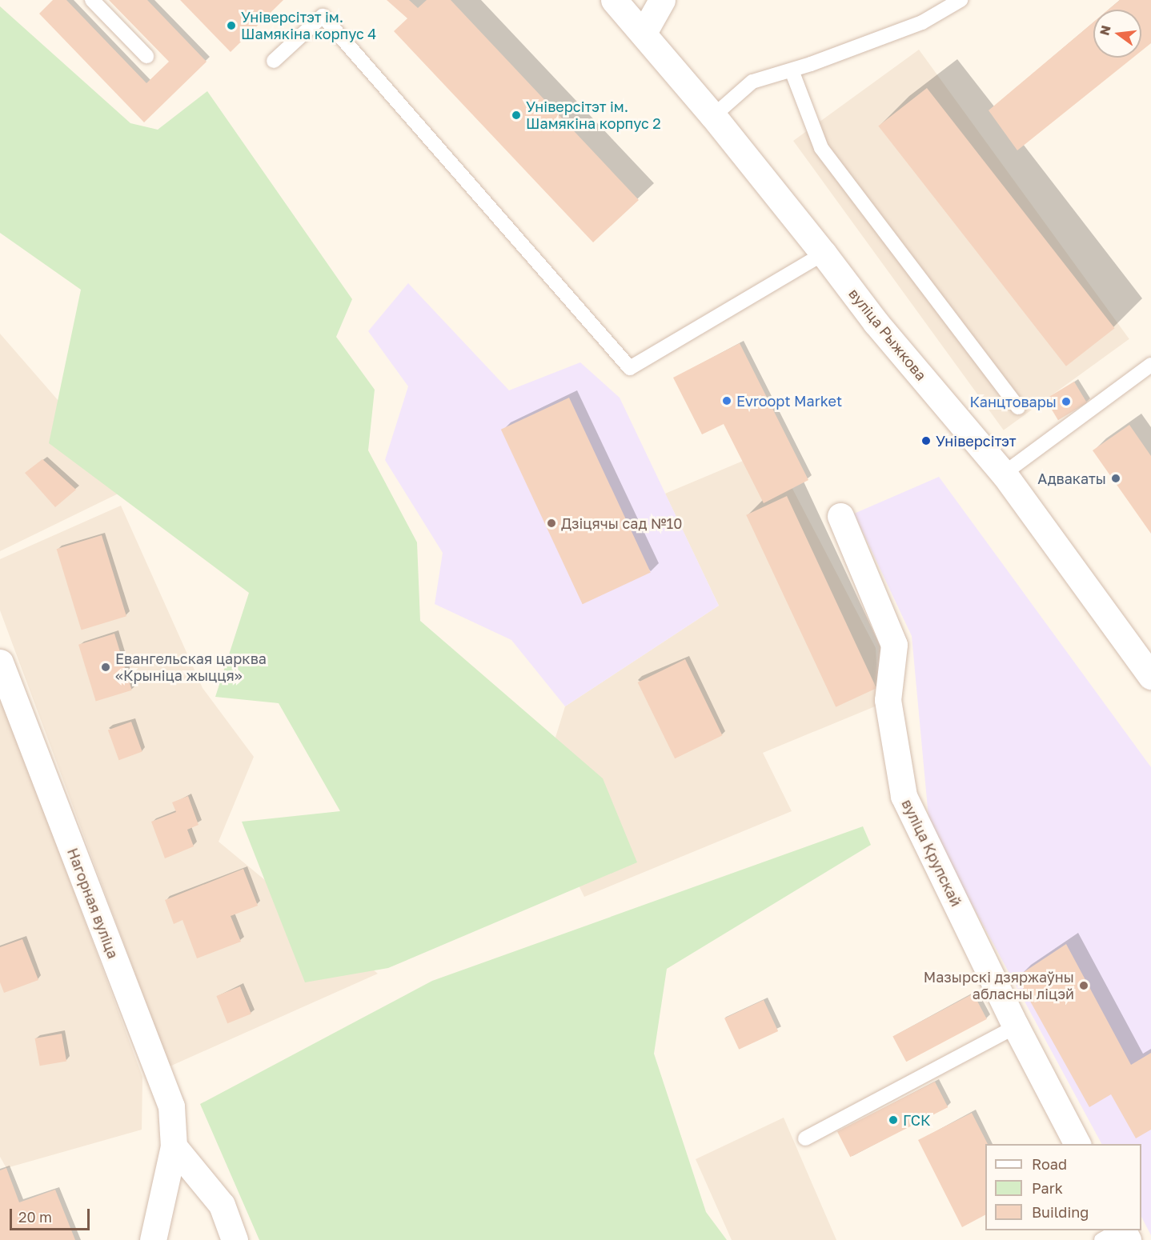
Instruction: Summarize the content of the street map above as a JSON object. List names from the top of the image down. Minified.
{"streets":{"street":["вуліца Рыжкова","вуліца Крупскай","Нагорная вуліца"]},"places":["Універсітэт ім. Шамякіна корпус 4","Універсітэт ім. Шамякіна корпус 2","Evroopt Market","Канцтовары","Універсітэт","Адвакаты","Дзіцячы сад №10","Евангельская царква «Крыніца жыцця»","Мазырскі дзяржаўны абласны ліцэй","ГСК"],"legend":["Road","Park","Building"],"scale_bar":"20 m","north":"left"}
